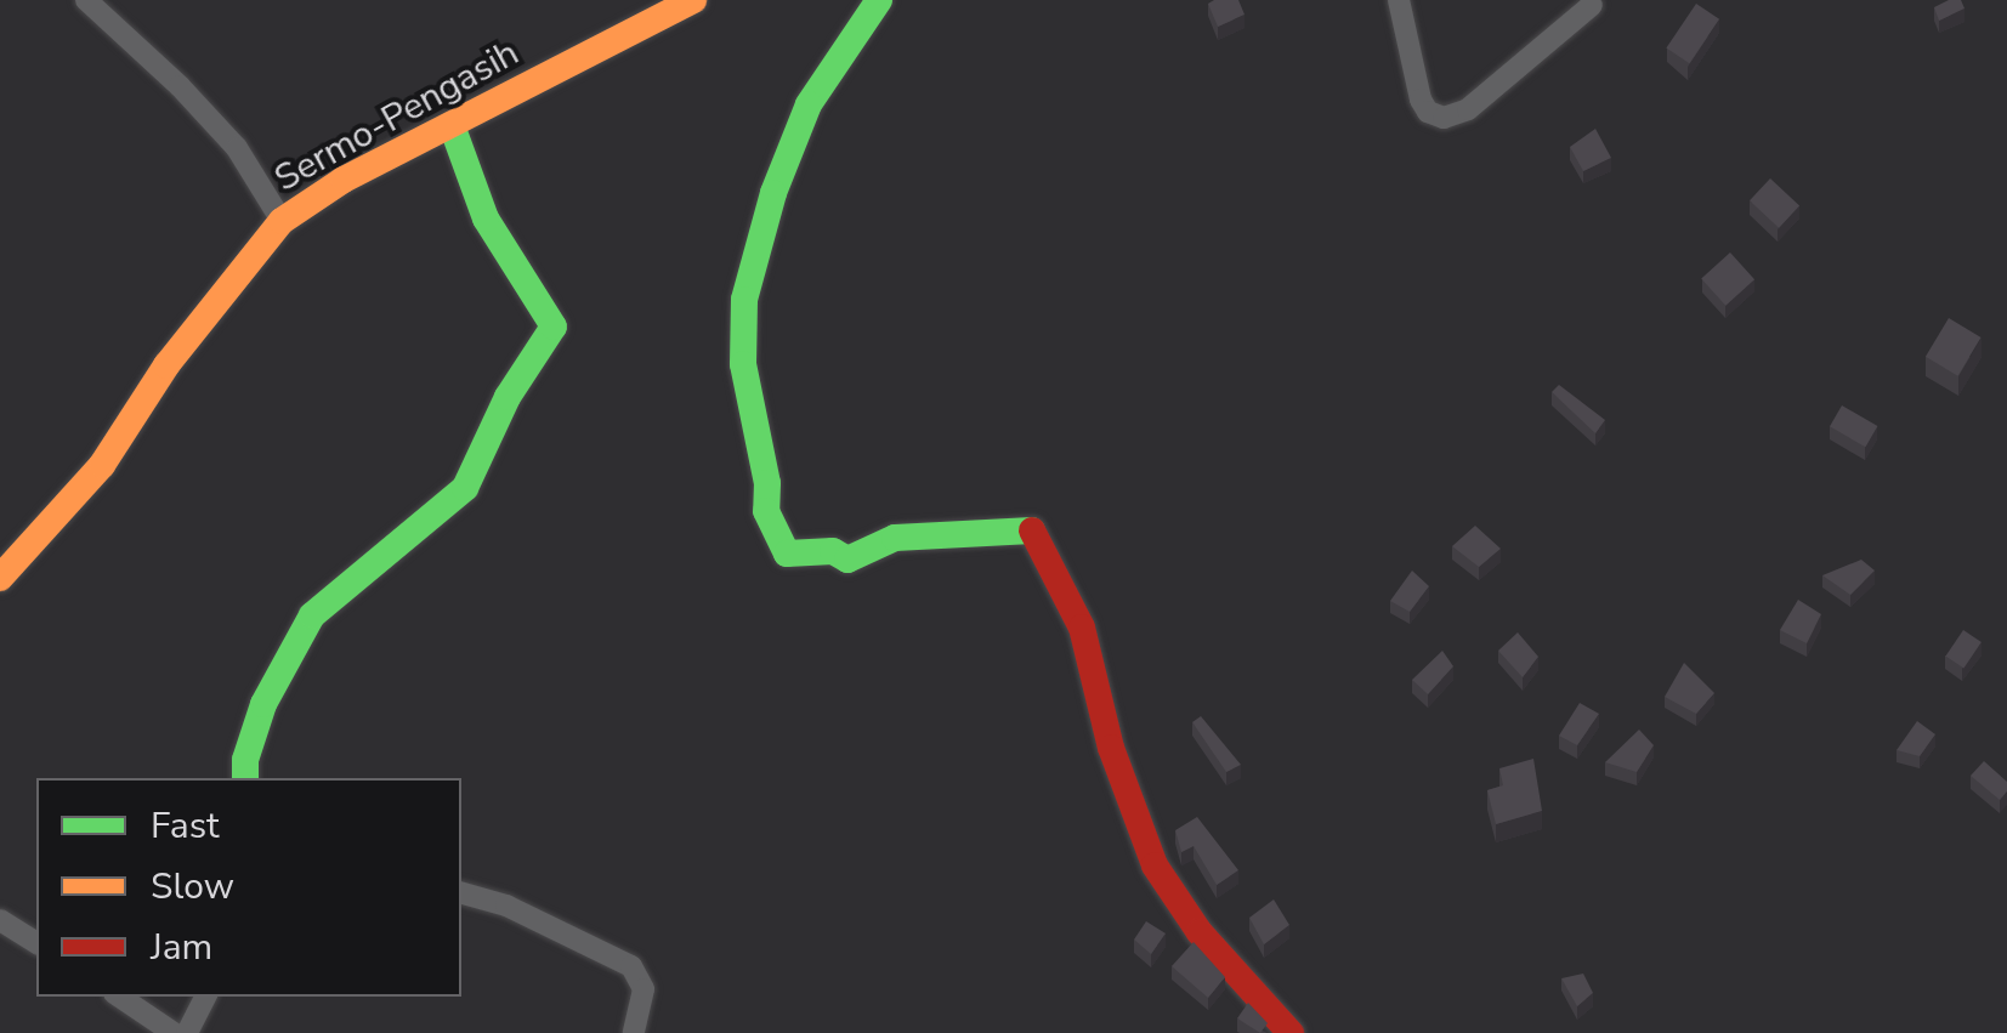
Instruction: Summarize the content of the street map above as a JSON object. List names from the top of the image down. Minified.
{"streets":{"street":["Sermo-Pengasih"]},"legend":["Fast","Slow","Jam"]}
